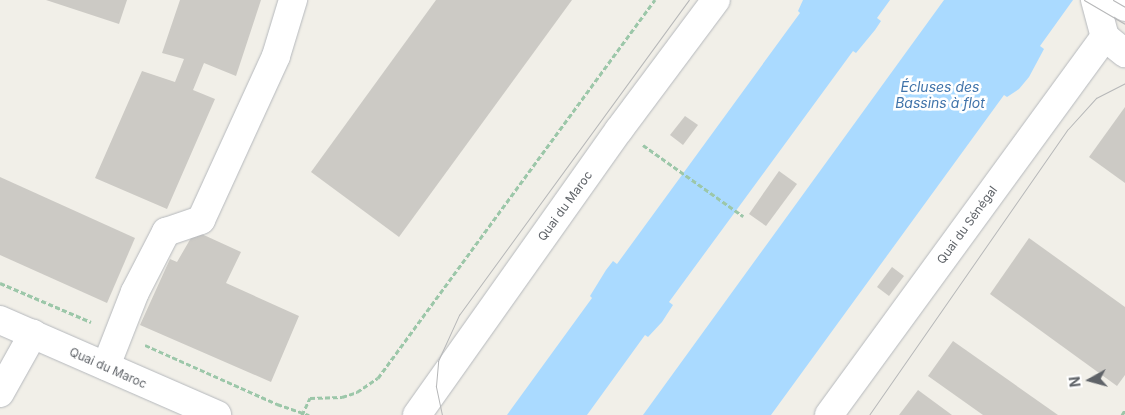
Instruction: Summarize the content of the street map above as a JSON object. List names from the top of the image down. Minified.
{"streets":{"street":["Quai du Maroc","Quai du Sénégal"]},"water":["Écluses des Bassins à flot"],"north":"left"}
